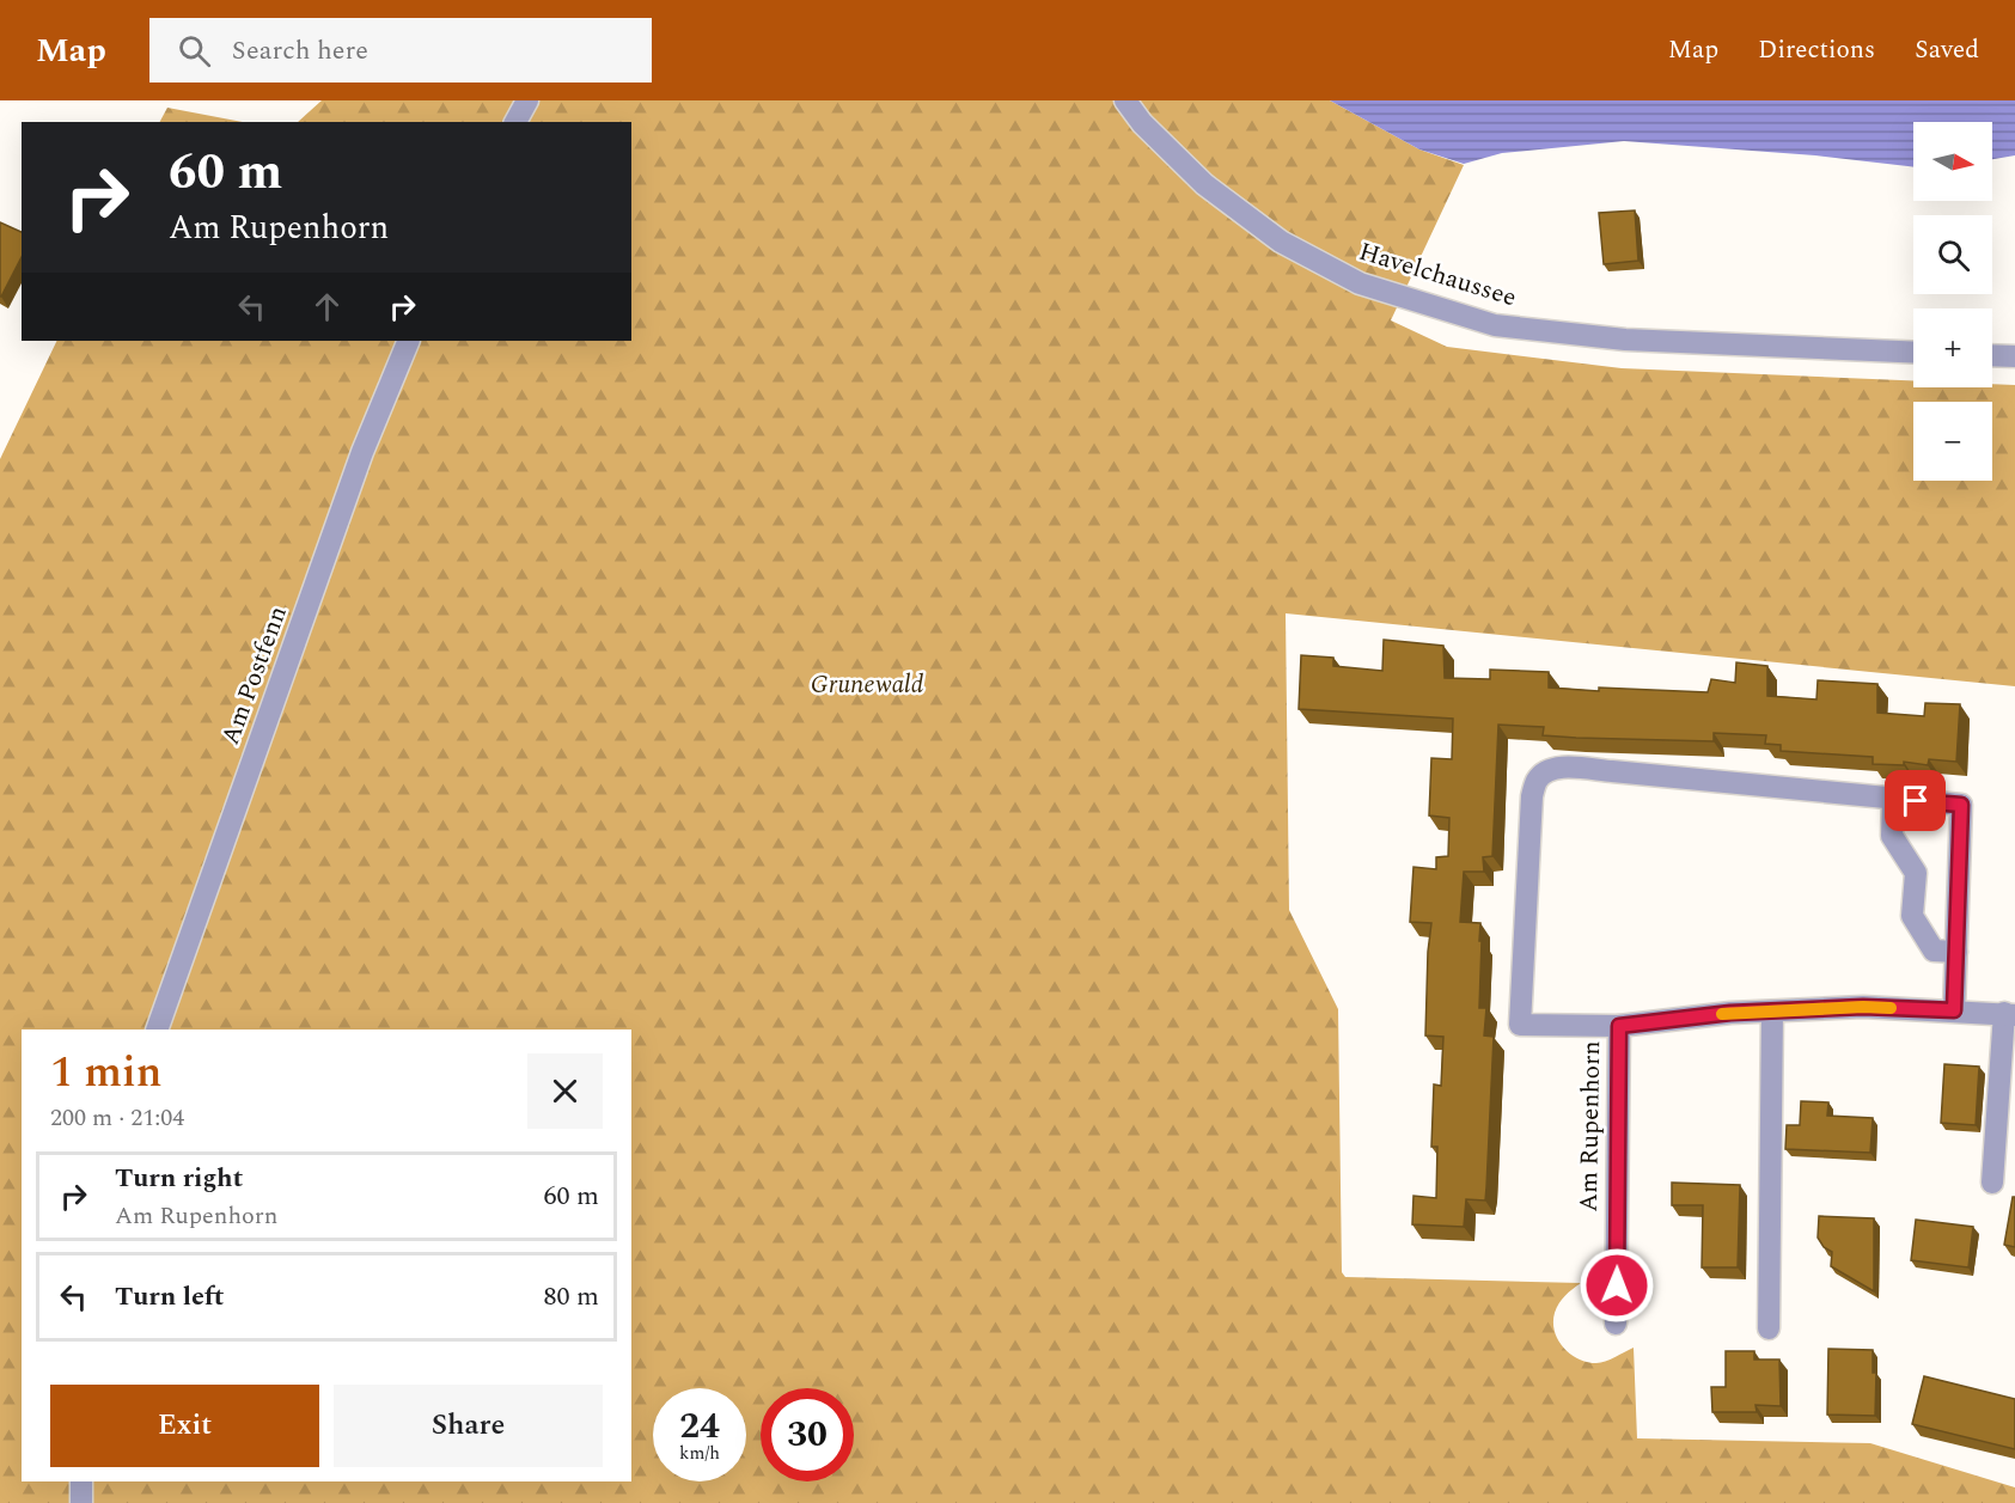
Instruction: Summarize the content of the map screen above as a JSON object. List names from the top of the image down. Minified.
{"streets":{"street":["Havelchaussee","Am Postfenn","Am Rupenhorn"]},"parks":["Grunewald"],"north":"right","page":{"header":"Map","search":"Search here","nav":["Map","Directions","Saved"],"map_buttons":["+","−"],"turn":["60 m","Am Rupenhorn"],"heading":["1 min","200 m · 21:04"],"list":[{"name":"Turn right","note":"Am Rupenhorn","value":"60 m"},{"name":"Turn left","value":"80 m"}],"buttons":["Exit","Share"],"speed":"24 km/h","limit":"30"}}
